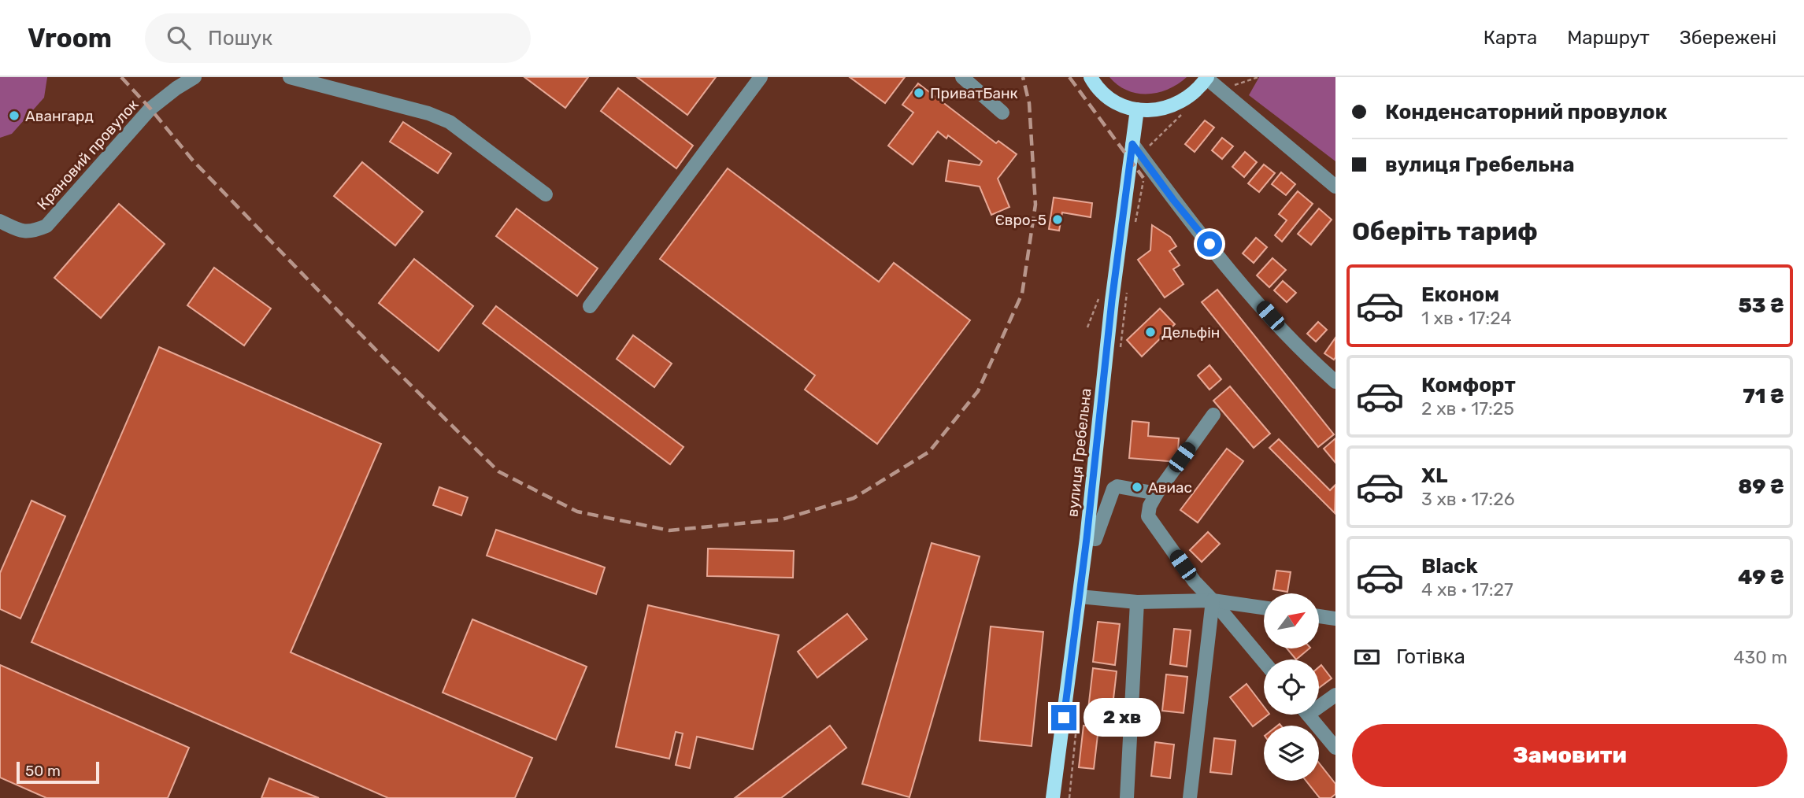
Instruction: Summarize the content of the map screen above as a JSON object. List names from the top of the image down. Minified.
{"streets":{"main road":["вулиця Гребельна"],"street":["Крановий провулок"]},"places":["ПриватБанк","Авангард","Євро-5","Дельфін","Авиас"],"scale_bar":"50 m","north":"top right","page":{"header":"Vroom","search":"Пошук","nav":["Карта","Маршрут","Збережені"],"banner":["Конденсаторний провулок","вулиця Гребельна"],"heading":"Оберіть тариф","list":[{"name":"Економ","note":"1 хв · 17:24","value":"53 ₴"},{"name":"Комфорт","note":"2 хв · 17:25","value":"71 ₴"},{"name":"XL","note":"3 хв · 17:26","value":"89 ₴"},{"name":"Black","note":"4 хв · 17:27","value":"49 ₴"}],"pay":["Готівка","430 m"],"bubble":"2 хв","buttons":"Замовити","scale":"50 m"}}
